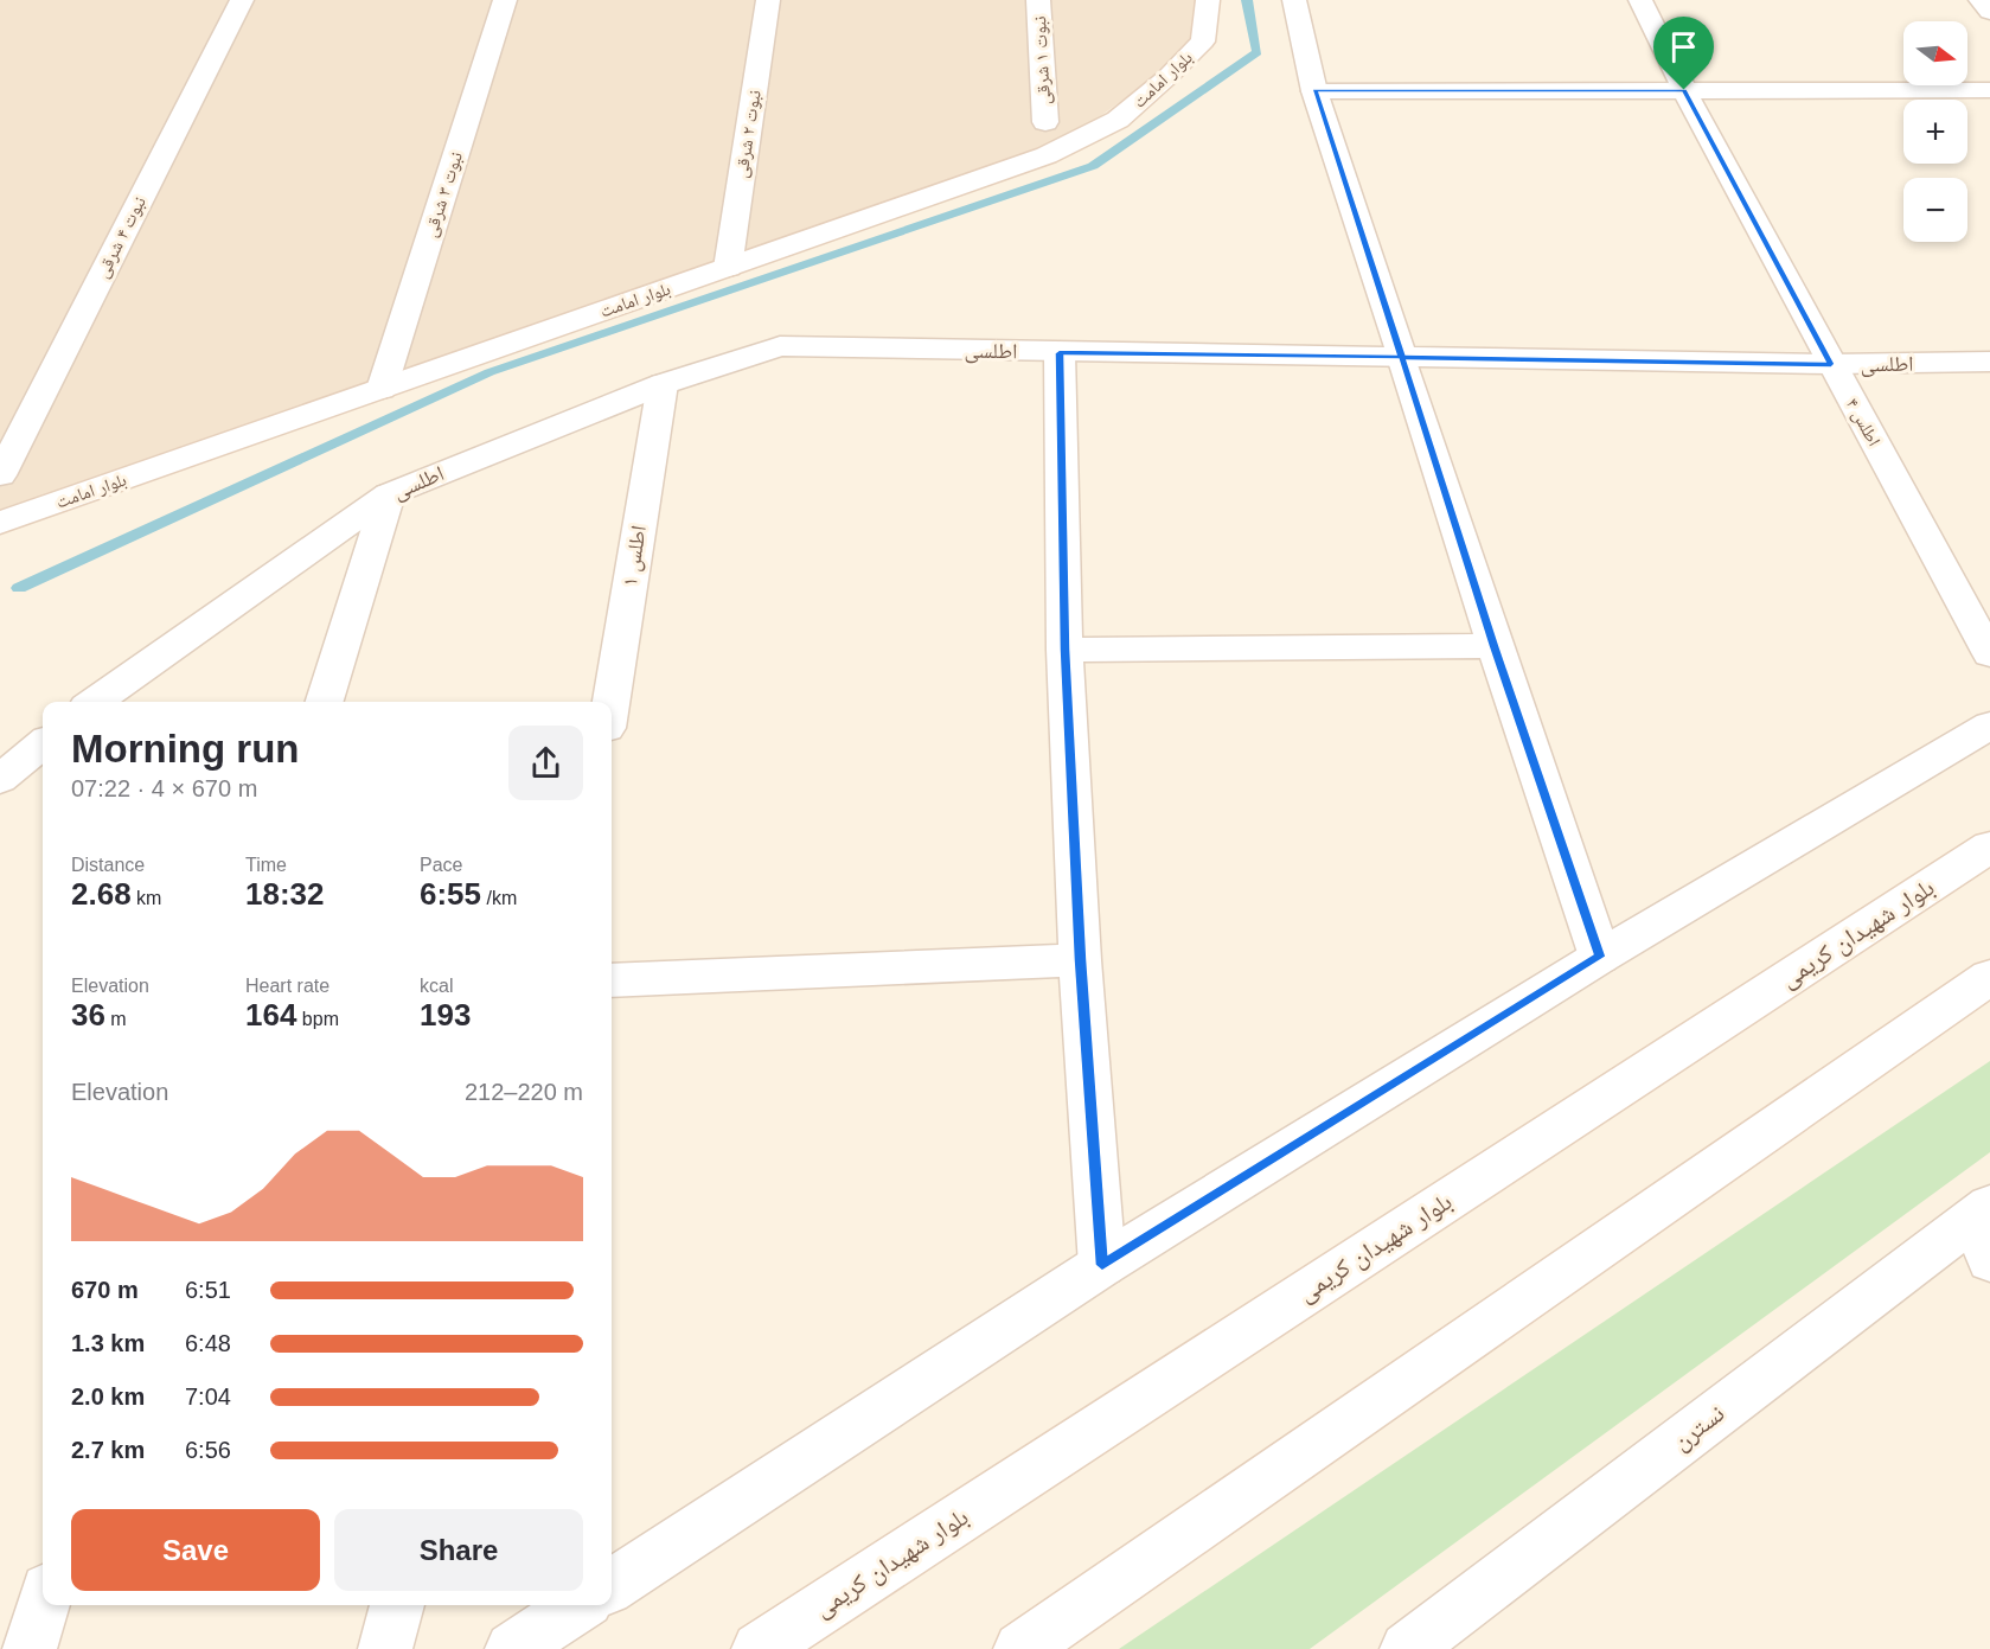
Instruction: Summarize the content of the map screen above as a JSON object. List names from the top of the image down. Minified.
{"streets":{"street":["نبوت ۱ شرقی","بلوار امامت","نبوت ۲ شرقی","نبوت ۳ شرقی","نبوت ۴ شرقی","اطلسی","اطلس ۴","اطلس ۱","بلوار شهیدان کریمی","نسترن"]},"crossings":[["بلوار امامت","نبوت ۲ شرقی"],["بلوار امامت","نبوت ۳ شرقی"],["اطلسی","اطلس ۴"],["اطلسی","اطلس ۱"]],"north":"right","page":{"map_buttons":["+","−"],"heading":["Morning run","07:22 · 4 × 670 m"],"stats":[["Distance","2.68 km"],["Time","18:32"],["Pace","6:55 /km"],["Elevation","36 m"],["Heart rate","164 bpm"],["kcal","193"]],"chart":["Elevation","212–220 m"],"list":[{"name":"670 m","note":"6:51"},{"name":"1.3 km","note":"6:48"},{"name":"2.0 km","note":"7:04"},{"name":"2.7 km","note":"6:56"}],"buttons":["Save","Share"]}}
